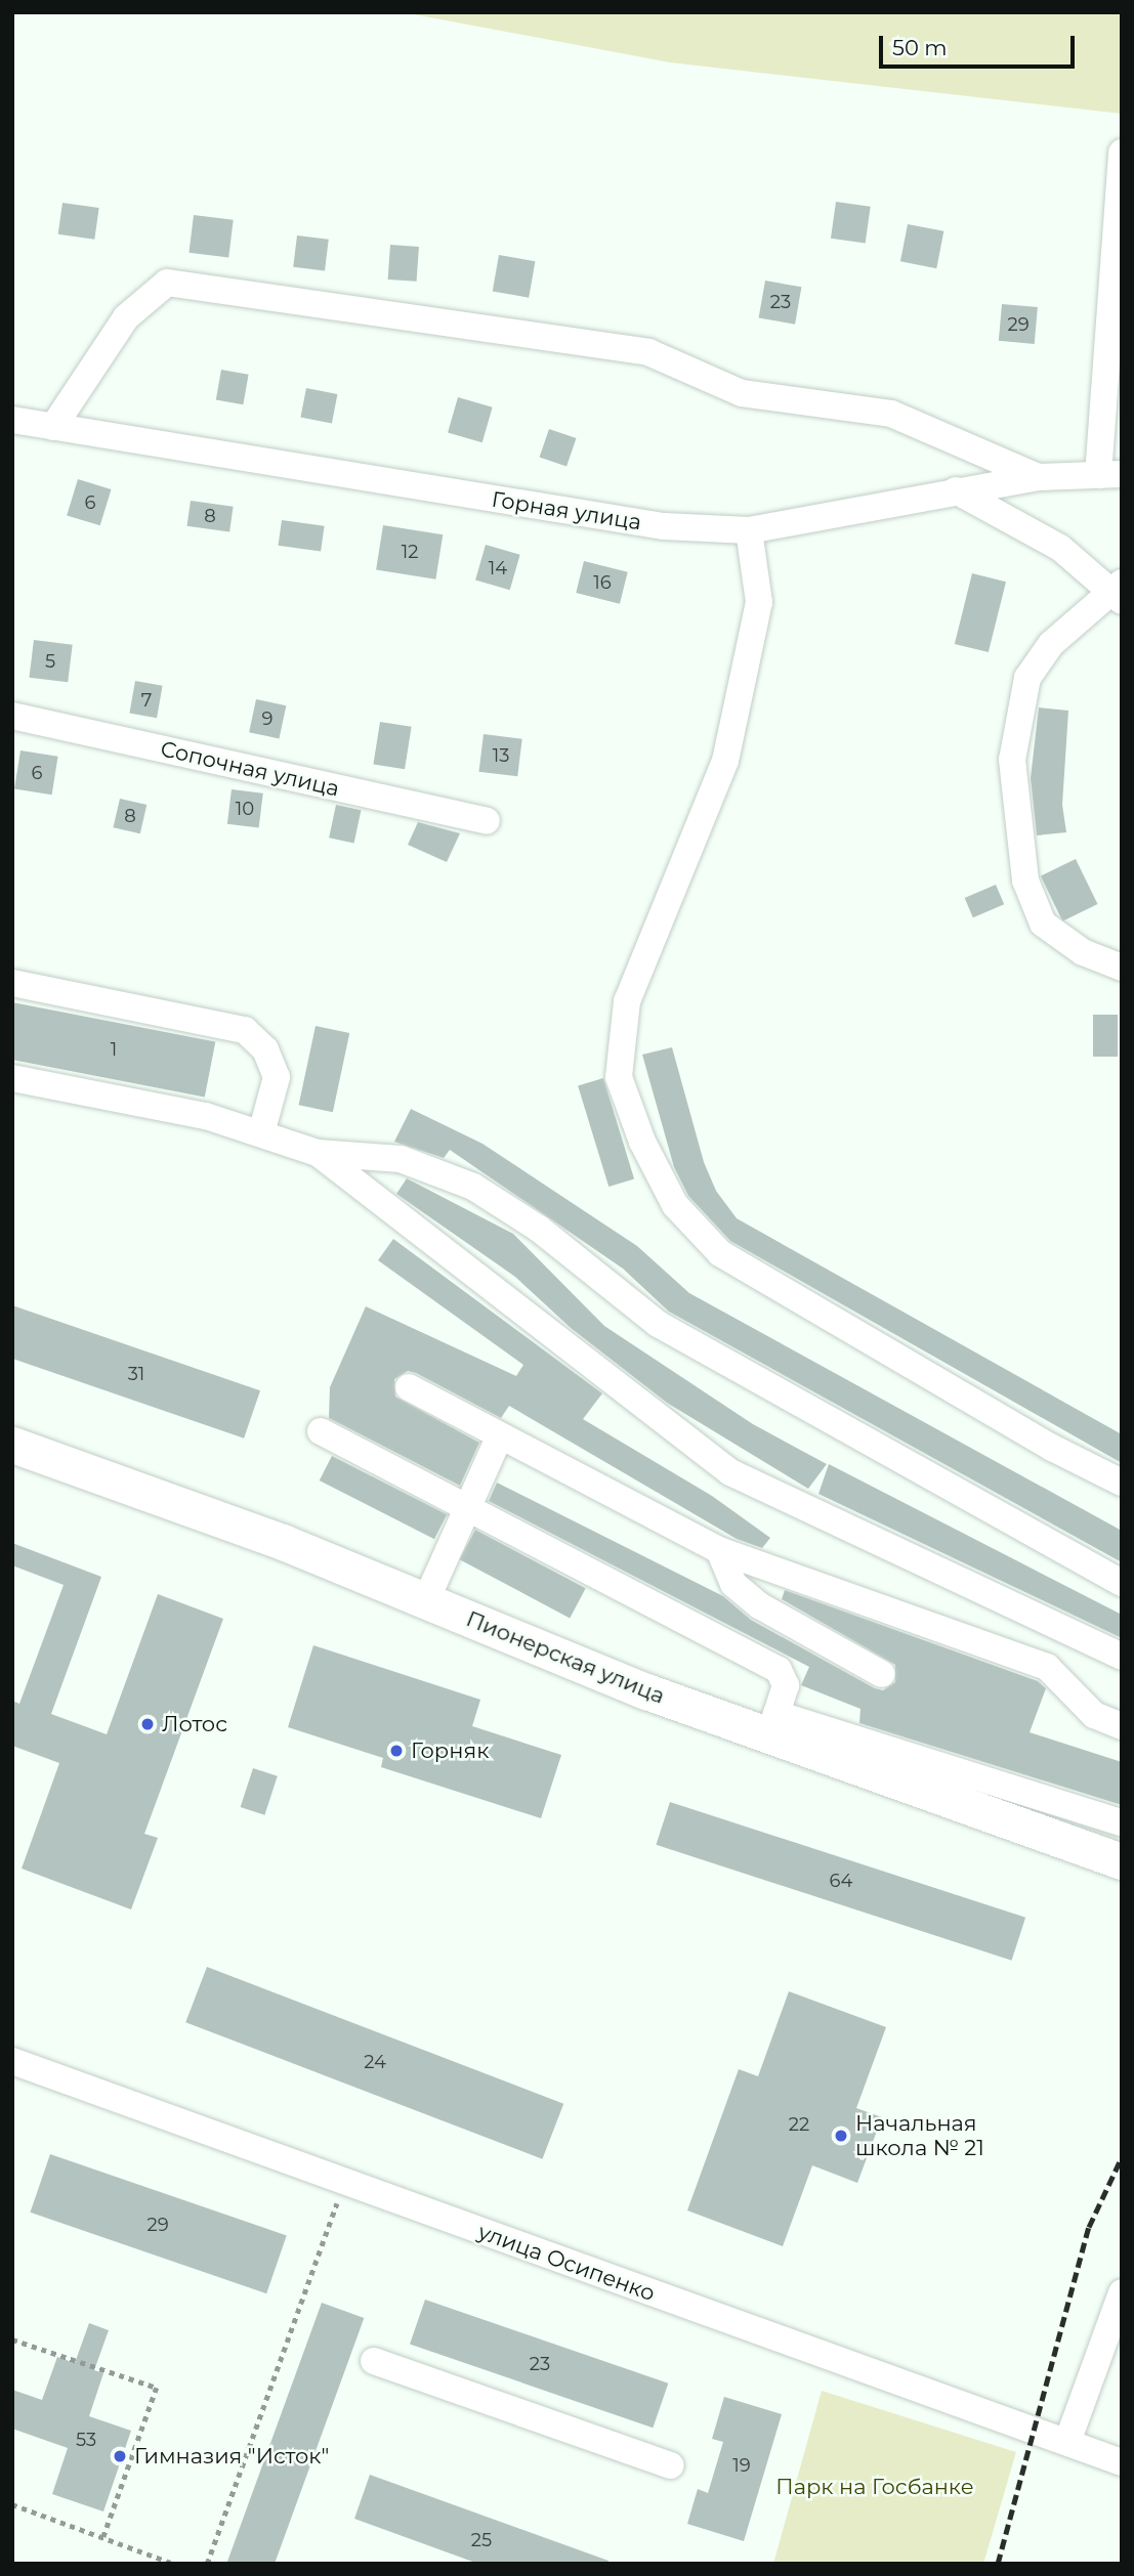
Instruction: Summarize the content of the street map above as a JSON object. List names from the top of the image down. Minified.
{"streets":{"main road":["Пионерская улица"],"street":["Горная улица","Сопочная улица","улица Осипенко"]},"parks":["Парк на Госбанке"],"places":["Лотос","Горняк","Начальная школа № 21","Гимназия \"Исток\""],"house_numbers":["23","29","6","8","12","14","16","5","7","9","13","6","10","8","1","31","64","24","22","29","23","53","19","25"],"scale_bar":"50 m"}
